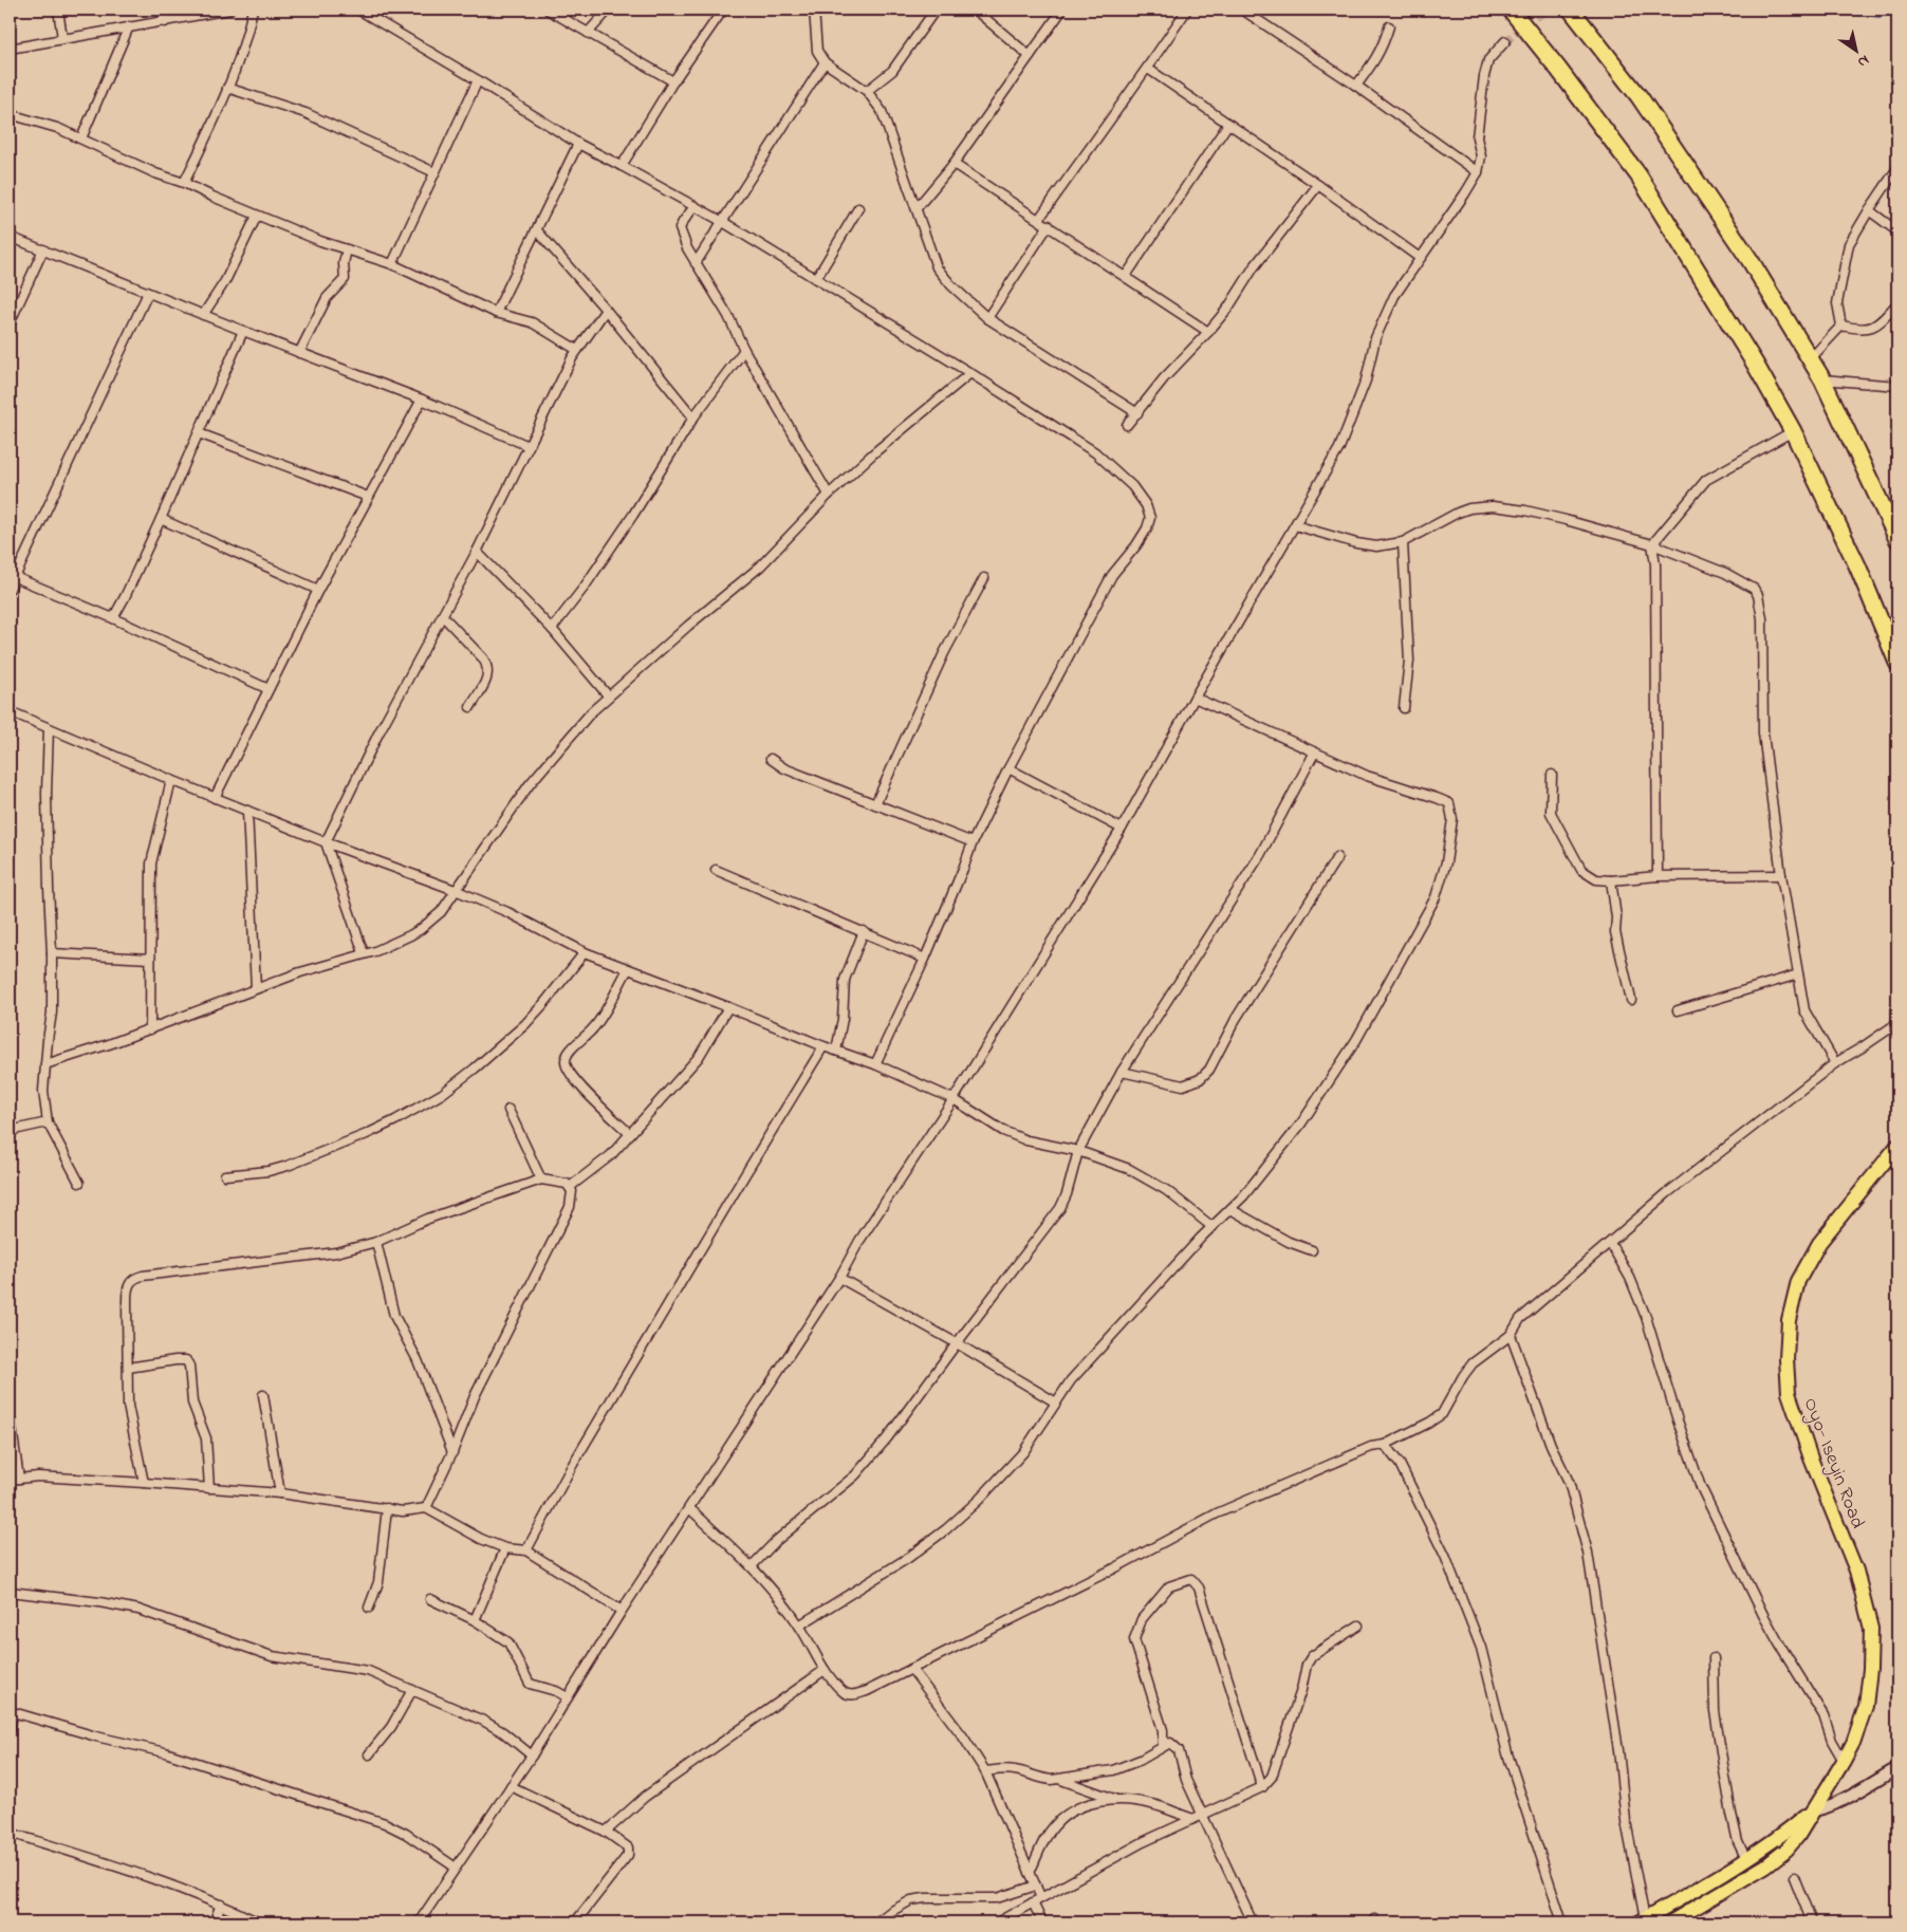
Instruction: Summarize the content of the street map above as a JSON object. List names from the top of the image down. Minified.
{"streets":{"main road":["Oyo- Iseyin Road"]},"north":"bottom right"}
